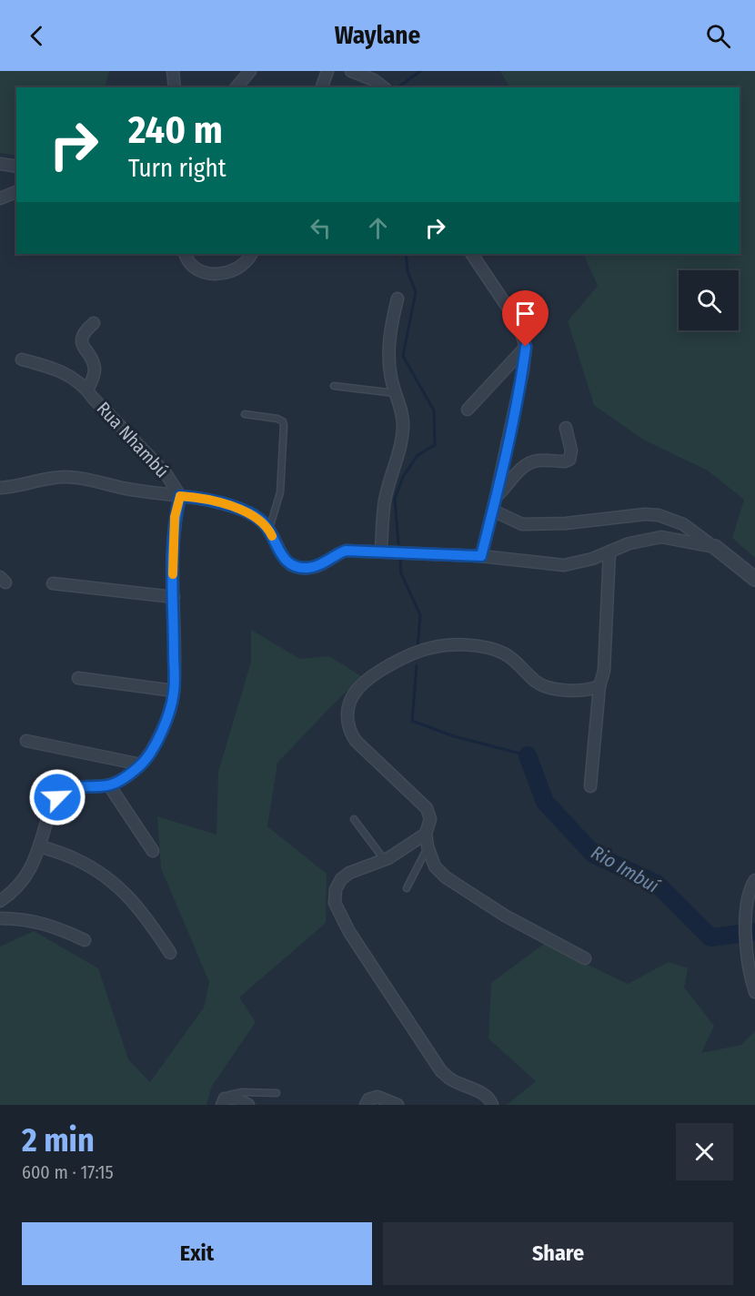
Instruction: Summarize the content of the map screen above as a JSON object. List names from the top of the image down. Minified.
{"streets":{"street":["Rua Nhambú"]},"water":["Rio Imbuí"],"page":{"header":"Waylane","turn":["240 m","Turn right"],"heading":["2 min","600 m · 17:15"],"buttons":["Exit","Share"]}}
